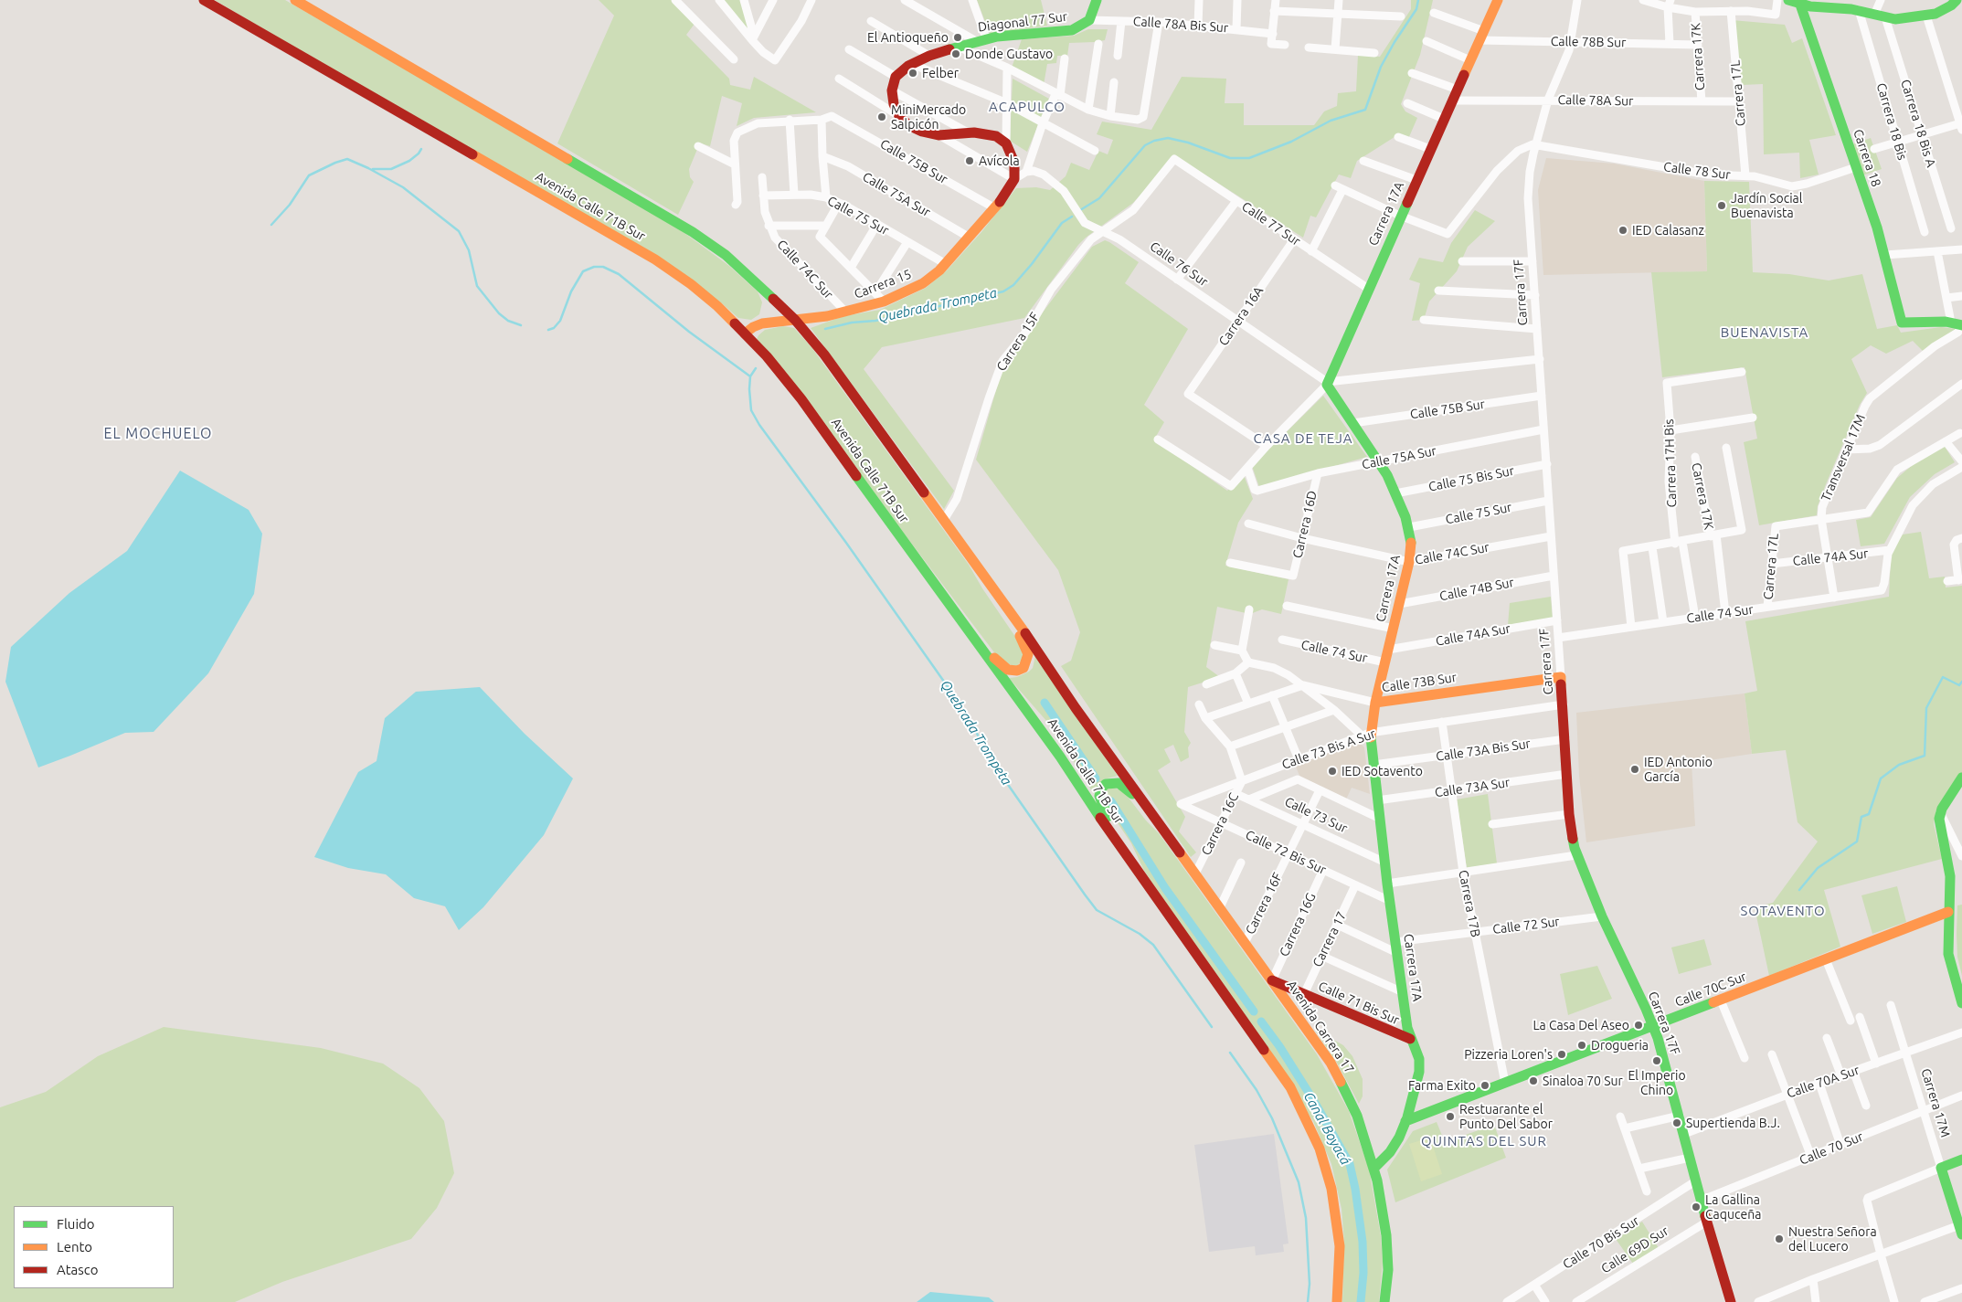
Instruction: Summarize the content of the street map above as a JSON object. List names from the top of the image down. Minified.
{"streets":{"main road":["Diagonal 77 Sur","Carrera 18","Avenida Calle 71B Sur","Carrera 17A","Carrera 15","Carrera 17F","Calle 73B Sur","Calle 70C Sur","Calle 71 Bis Sur","Avenida Carrera 17","Carrera 17M"],"street":["Calle 78A Bis Sur","Calle 78B Sur","Carrera 17K","Carrera 17L","Calle 78A Sur","Carrera 18 Bis","Carrera 18 Bis A","Calle 75B Sur","Calle 78 Sur","Calle 75A Sur","Calle 75 Sur","Calle 77 Sur","Calle 76 Sur","Calle 74C Sur","Carrera 16A","Carrera 15F","Transversal 17M","Carrera 17H Bis","Calle 75 Bis Sur","Carrera 16D","Calle 74A Sur","Calle 74B Sur","Calle 74 Sur","Calle 73 Bis A Sur","Calle 73A Bis Sur","Calle 73A Sur","Calle 73 Sur","Carrera 16C","Calle 72 Bis Sur","Carrera 16F","Carrera 17B","Carrera 16G","Calle 72 Sur","Carrera 17","Calle 70A Sur","Calle 70 Sur","Calle 70 Bis Sur","Calle 69D Sur"]},"crossings":[["Diagonal 77 Sur","Calle 78A Bis Sur"],["Calle 78B Sur","Carrera 17K"],["Calle 78B Sur","Carrera 17A"],["Calle 78B Sur","Carrera 17F"],["Carrera 17K","Calle 78A Sur"],["Carrera 17K","Calle 74 Sur"],["Carrera 17L","Calle 78A Sur"],["Carrera 17L","Calle 78 Sur"],["Carrera 17L","Transversal 17M"],["Carrera 17L","Calle 74A Sur"],["Carrera 17L","Calle 74 Sur"],["Calle 78A Sur","Carrera 17A"],["Calle 78A Sur","Carrera 17F"],["Carrera 18","Calle 78 Sur"],["Calle 75B Sur","Carrera 17A"],["Calle 75B Sur","Carrera 15"],["Calle 75B Sur","Carrera 17F"],["Calle 78 Sur","Carrera 17F"],["Calle 75A Sur","Carrera 17A"],["Calle 75A Sur","Carrera 15"],["Calle 75A Sur","Carrera 17F"],["Calle 75A Sur","Carrera 16D"],["Avenida Calle 71B Sur","Carrera 15"],["Carrera 17A","Calle 75 Sur"],["Carrera 17A","Calle 77 Sur"],["Carrera 17A","Calle 76 Sur"],["Carrera 17A","Calle 74C Sur"],["Carrera 17A","Calle 75 Bis Sur"],["Carrera 17A","Calle 74A Sur"],["Carrera 17A","Calle 74B Sur"],["Carrera 17A","Calle 74 Sur"],["Carrera 17A","Calle 73B Sur"],["Carrera 17A","Calle 73 Bis A Sur"],["Carrera 17A","Calle 73A Bis Sur"],["Carrera 17A","Calle 73A Sur"],["Carrera 17A","Calle 73 Sur"],["Carrera 17A","Calle 72 Bis Sur"],["Carrera 17A","Calle 72 Sur"],["Carrera 17A","Calle 70C Sur"],["Carrera 17A","Calle 71 Bis Sur"],["Carrera 17A","Avenida Carrera 17"],["Calle 75 Sur","Calle 74C Sur"],["Calle 75 Sur","Carrera 15"],["Calle 75 Sur","Carrera 17F"],["Calle 77 Sur","Carrera 16A"],["Calle 77 Sur","Carrera 15F"],["Calle 76 Sur","Carrera 16A"],["Calle 76 Sur","Carrera 15F"],["Calle 74C Sur","Carrera 15"],["Calle 74C Sur","Carrera 17F"],["Calle 74C Sur","Carrera 16D"],["Carrera 17F","Calle 75 Bis Sur"],["Carrera 17F","Calle 74A Sur"],["Carrera 17F","Calle 74B Sur"],["Carrera 17F","Calle 74 Sur"],["Carrera 17F","Calle 73B Sur"],["Carrera 17F","Calle 73 Bis A Sur"],["Carrera 17F","Calle 73A Bis Sur"],["Carrera 17F","Calle 73A Sur"],["Carrera 17F","Calle 72 Sur"],["Carrera 17F","Calle 70C Sur"],["Carrera 17F","Calle 70A Sur"],["Carrera 17F","Calle 70 Sur"],["Carrera 17F","Calle 70 Bis Sur"],["Carrera 17F","Calle 69D Sur"],["Carrera 17H Bis","Calle 74 Sur"],["Calle 74A Sur","Calle 74 Sur"],["Calle 73 Bis A Sur","Carrera 16C"],["Calle 73 Bis A Sur","Calle 72 Bis Sur"],["Calle 73 Bis A Sur","Carrera 17B"],["Calle 73A Bis Sur","Carrera 17B"],["Calle 73A Sur","Carrera 17B"],["Calle 73 Sur","Carrera 16C"],["Calle 73 Sur","Carrera 16F"],["Carrera 16C","Calle 72 Bis Sur"],["Calle 72 Bis Sur","Carrera 16F"],["Calle 72 Bis Sur","Carrera 16G"],["Calle 72 Bis Sur","Carrera 17"],["Carrera 17B","Calle 72 Sur"],["Carrera 17B","Calle 70C Sur"],["Carrera 16G","Calle 71 Bis Sur"],["Carrera 16G","Avenida Carrera 17"],["Carrera 17","Calle 71 Bis Sur"],["Calle 71 Bis Sur","Avenida Carrera 17"],["Calle 70A Sur","Carrera 17M"],["Carrera 17M","Calle 70 Sur"]],"districts":["ACAPULCO","BUENAVISTA","EL MOCHUELO","CASA DE TEJA","SOTAVENTO","QUINTAS DEL SUR"],"water":["Quebrada Trompeta","Canal Boyacá"],"places":["El Antioqueño","Donde Gustavo","Felber","MiniMercado Salpicón","Avícola","Jardín Social Buenavista","IED Calasanz","IED Antonio García","IED Sotavento","La Casa Del Aseo","Drogueria","Pizzeria Loren's","El Imperio Chino","Sinaloa 70 Sur","Farma Exito","Restuarante el Punto Del Sabor","Supertienda B.J.","La Gallina Caquceña","Nuestra Señora del Lucero"],"legend":["Fluido","Lento","Atasco"]}
